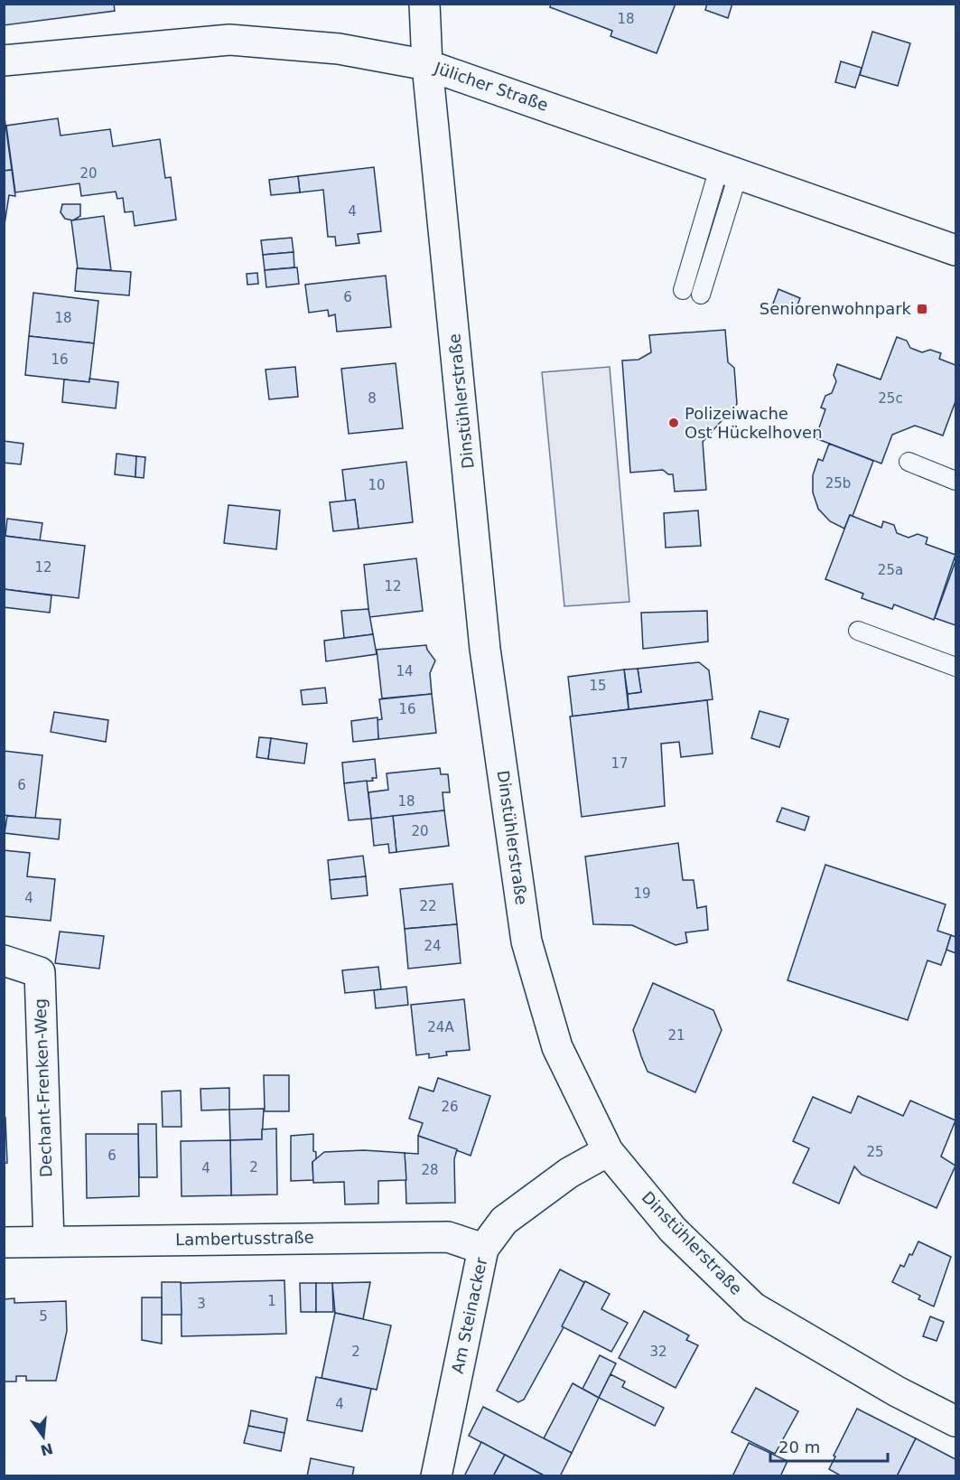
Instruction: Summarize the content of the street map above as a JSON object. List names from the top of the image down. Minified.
{"streets":{"main road":["Jülicher Straße","Dinstühlerstraße","Dechant-Frenken-Weg","Lambertusstraße","Am Steinacker"]},"crossings":[["Jülicher Straße","Dinstühlerstraße"],["Dinstühlerstraße","Am Steinacker"],["Dechant-Frenken-Weg","Lambertusstraße"],["Lambertusstraße","Am Steinacker"]],"places":{"transit":["Seniorenwohnpark"],"other":["Polizeiwache Ost Hückelhoven"]},"house_numbers":["18","20","4","6","18","16","8","25c","25b","10","12","25a","12","14","15","16","17","6","18","20","19","4","22","24","24A","21","26","25","6","2","4","28","1","3","5","2","32","4"],"scale_bar":"20 m","north":"bottom"}
